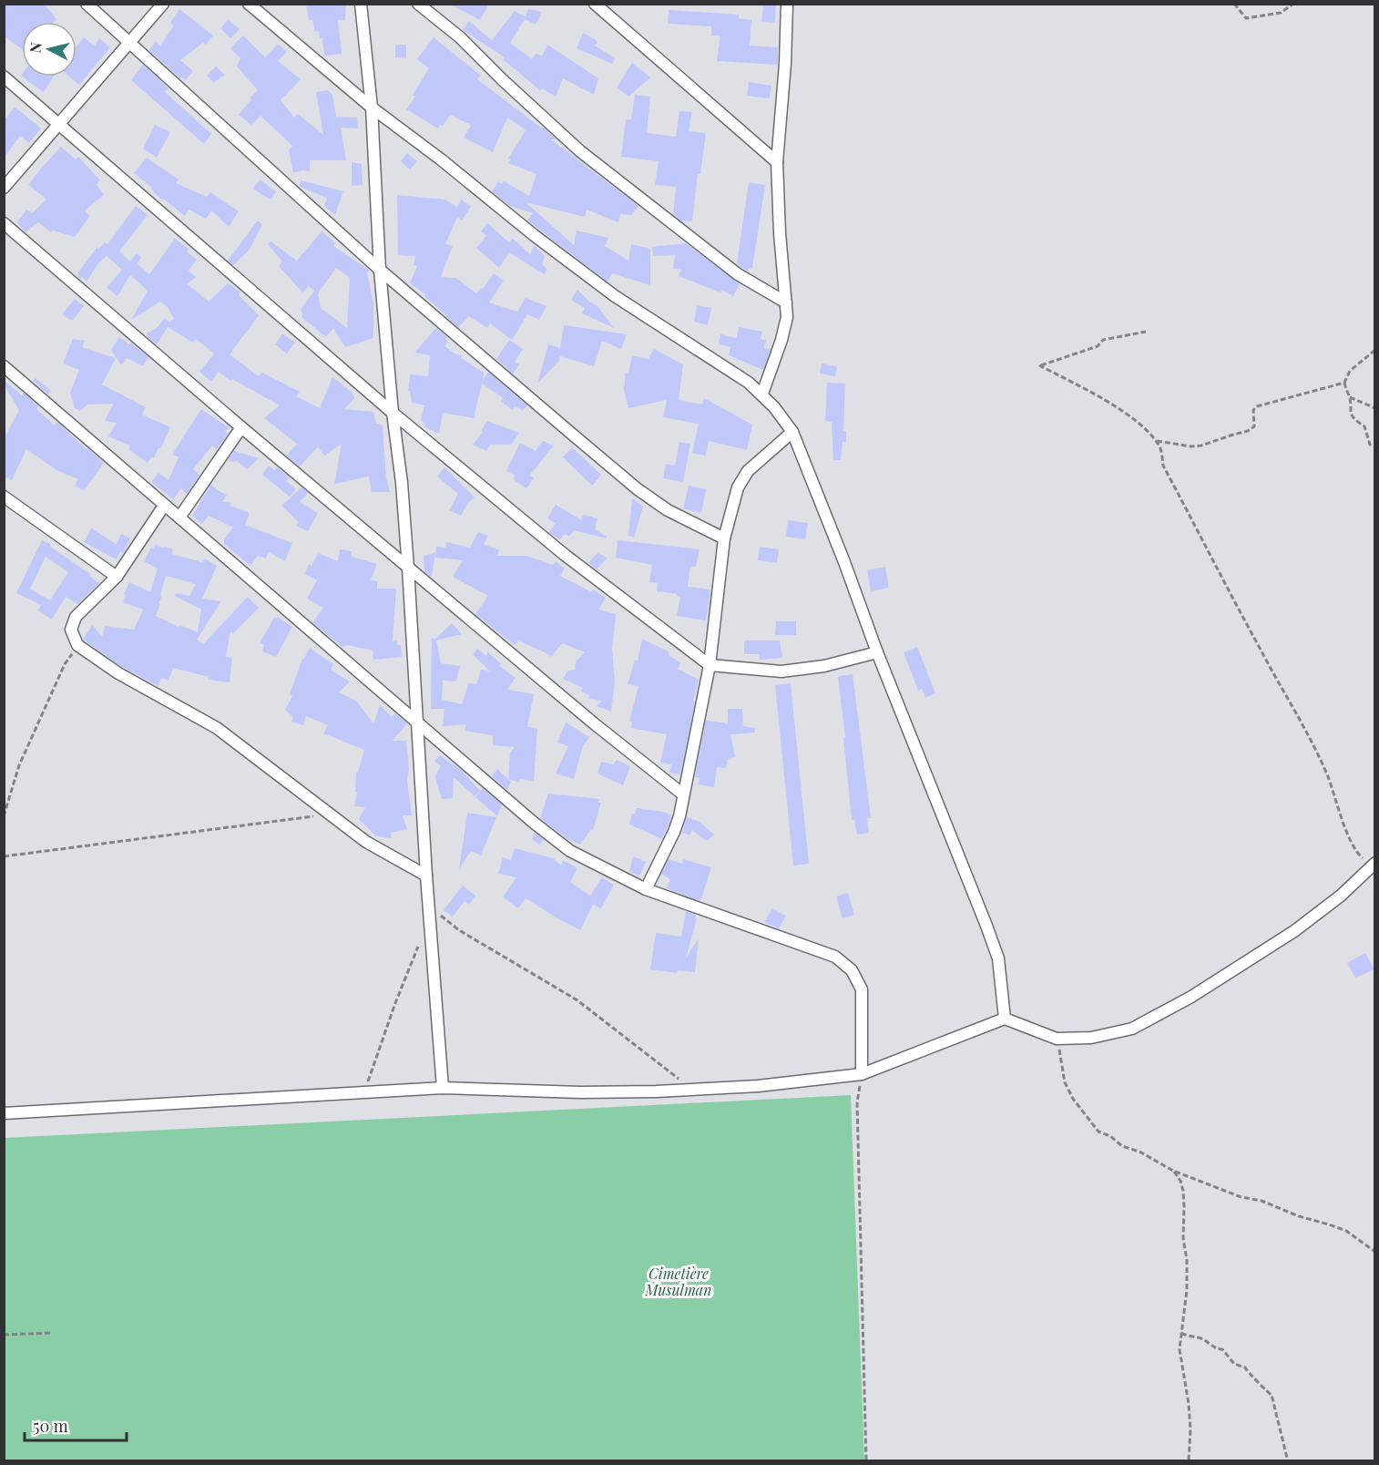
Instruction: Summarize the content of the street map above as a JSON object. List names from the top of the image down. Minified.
{"parks":["Cimetière Musulman"],"scale_bar":"50 m","north":"left"}
